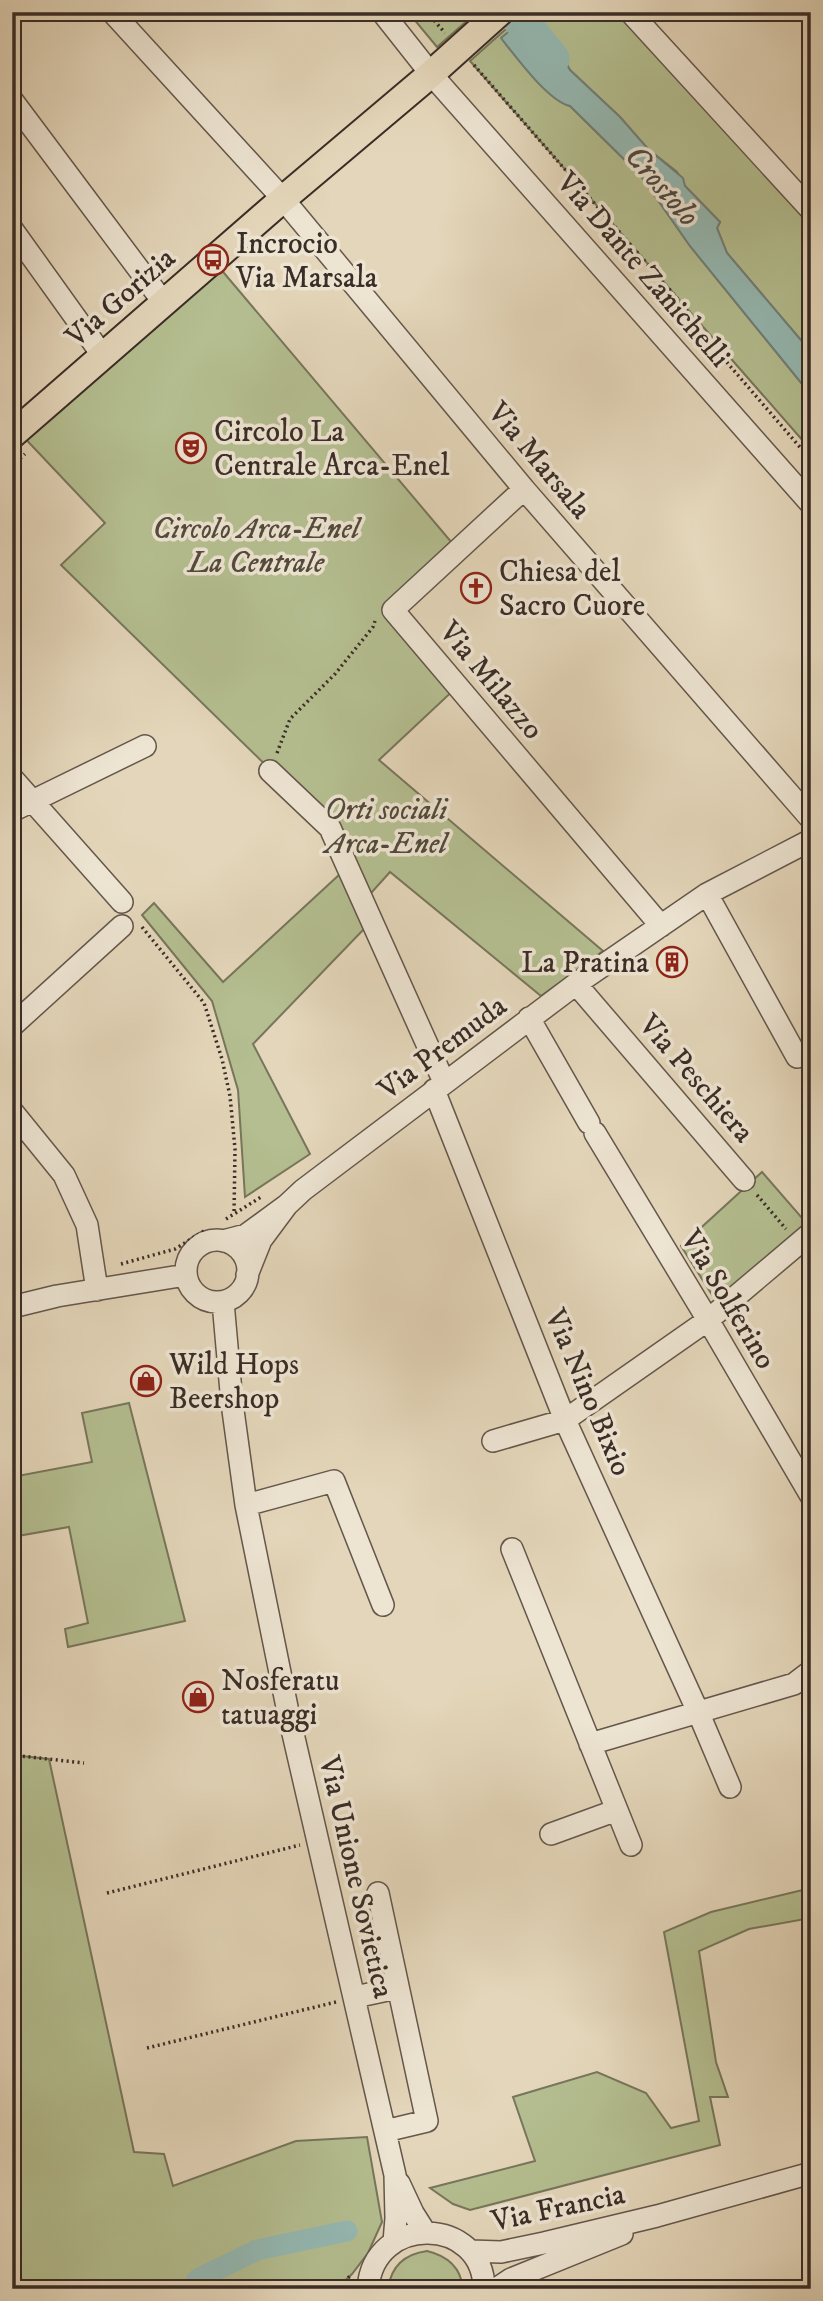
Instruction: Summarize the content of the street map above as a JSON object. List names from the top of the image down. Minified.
{"streets":{"main road":["Via Gorizia"],"street":["Via Dante Zanichelli","Via Marsala","Via Milazzo","Via Premuda","Via Peschiera","Via Solferino","Via Nino Bixio","Via Unione Sovietica","Via Francia"]},"crossings":[["Via Dante Zanichelli","Via Gorizia"],["Via Gorizia","Via Marsala"],["Via Marsala","Via Milazzo"],["Via Milazzo","Via Premuda"],["Via Premuda","Via Peschiera"],["Via Premuda","Via Solferino"],["Via Premuda","Via Nino Bixio"],["Via Premuda","Via Unione Sovietica"],["Via Unione Sovietica","Via Francia"]],"water":["Crostolo"],"parks":["Circolo Arca-Enel La Centrale","Orti sociali Arca-Enel"],"places":{"bus stop":["Incrocio Via Marsala"],"theatre":["Circolo La Centrale Arca-Enel"],"church":["Chiesa del Sacro Cuore"],"building":["La Pratina"],"shop":["Wild Hops Beershop","Nosferatu tatuaggi"]}}
